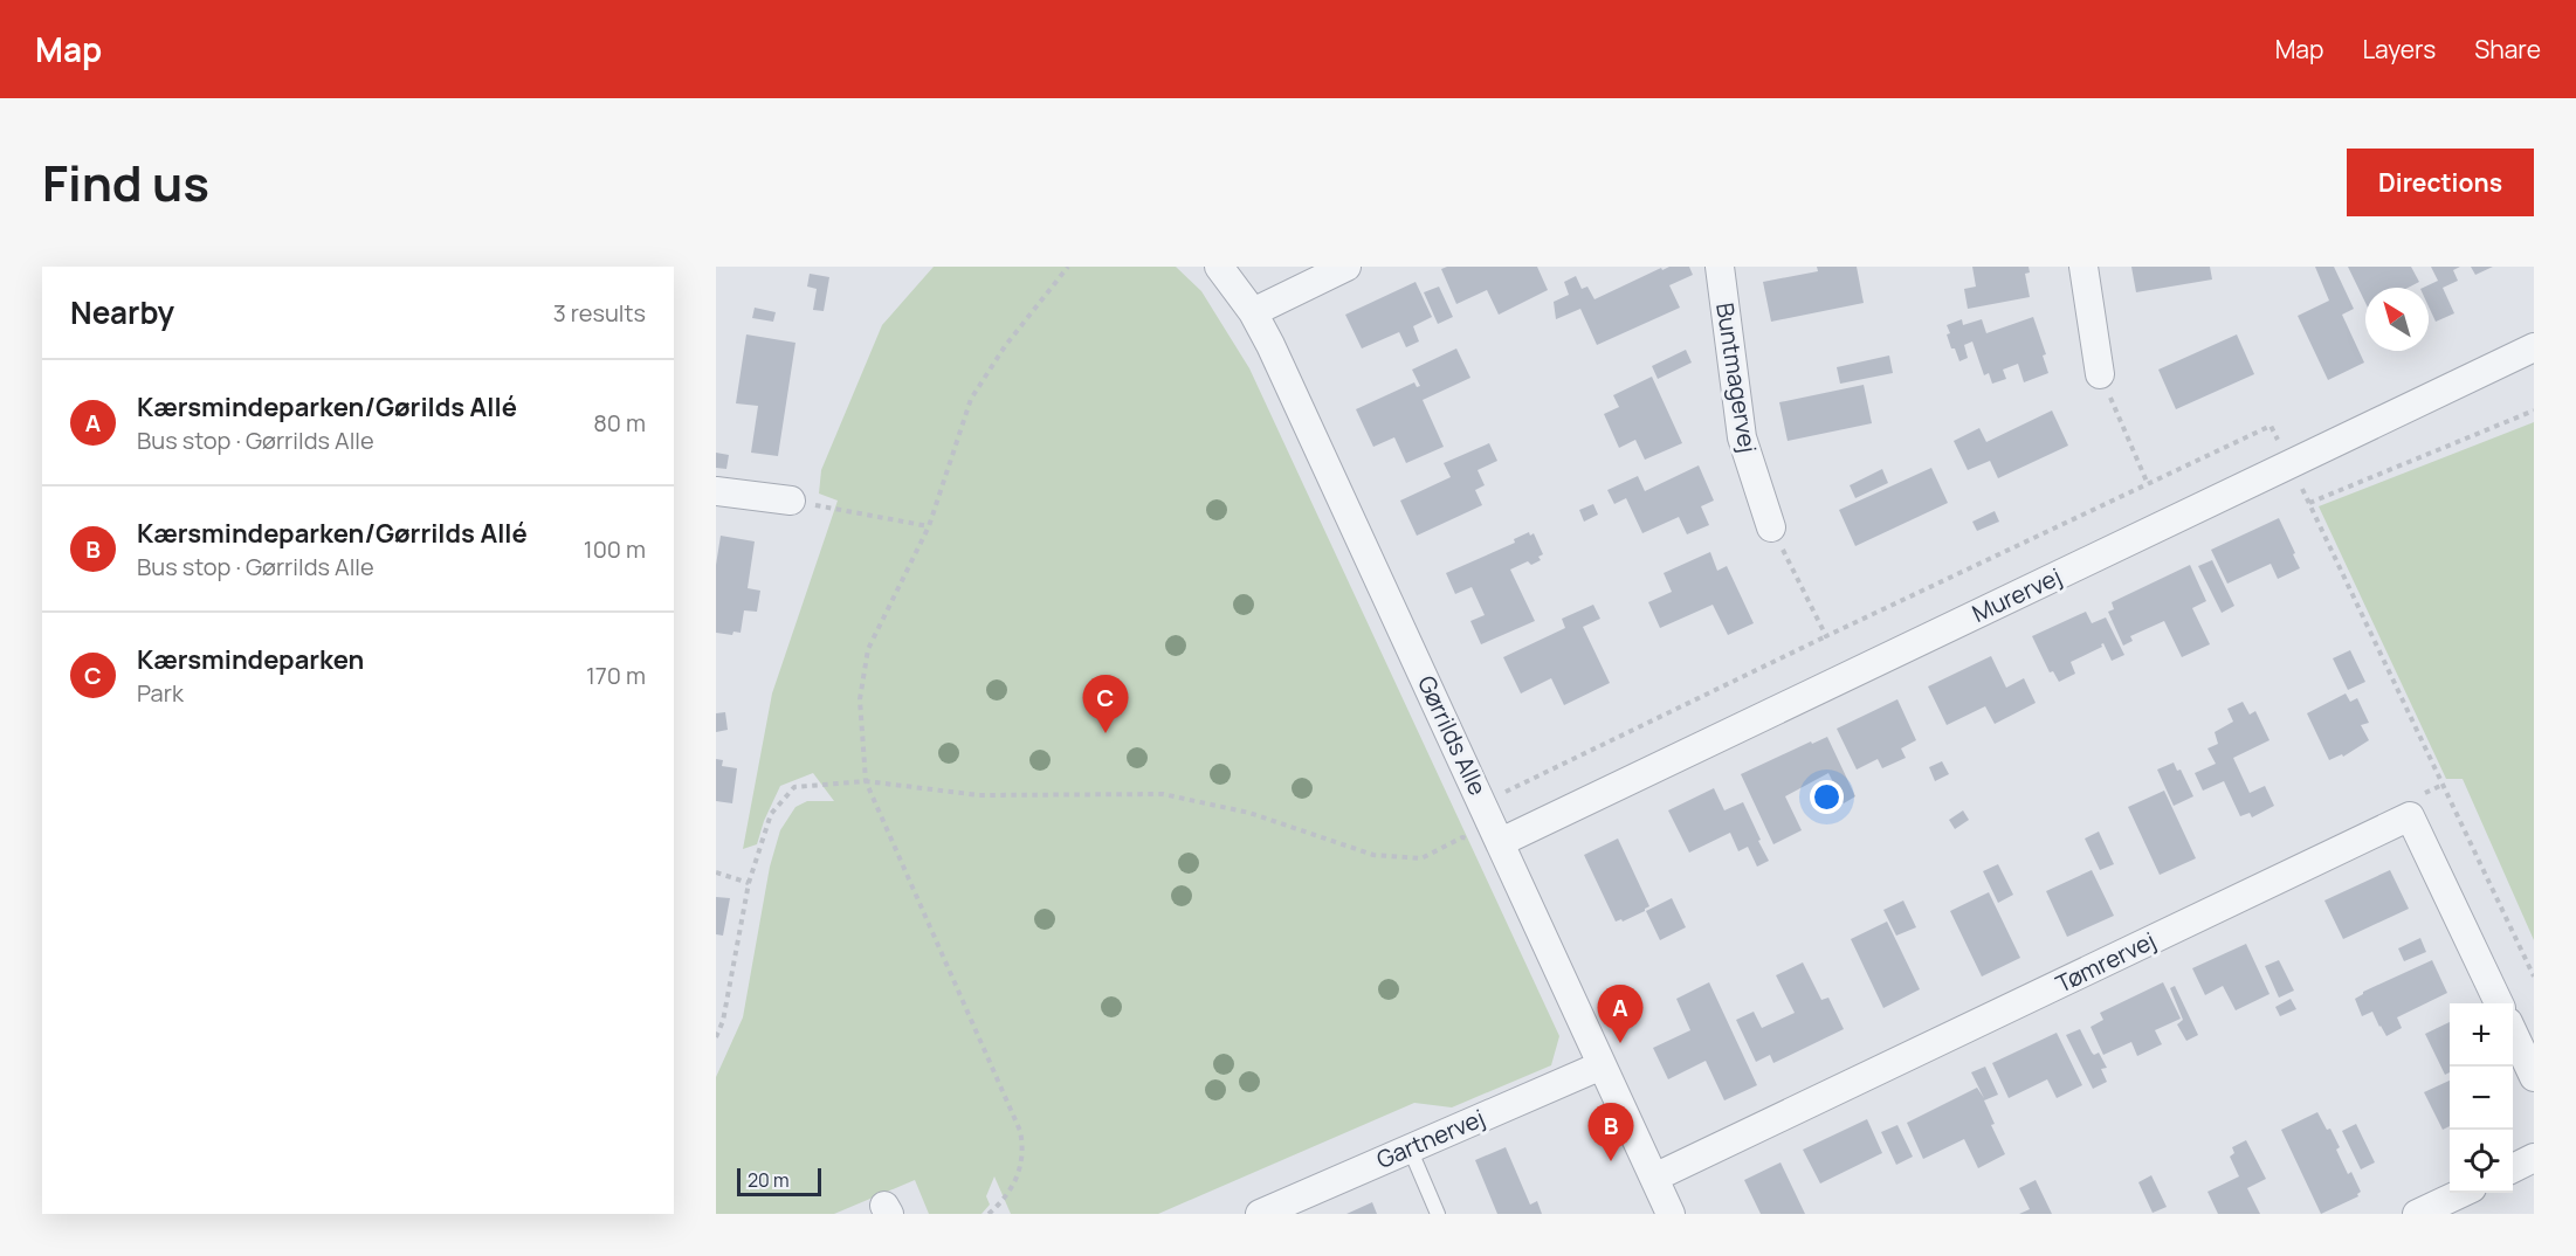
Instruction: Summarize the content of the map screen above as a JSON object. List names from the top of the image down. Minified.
{"streets":{"street":["Buntmagervej","Murervej","Gørrilds Alle","Tømrervej","Gartnervej"]},"crossings":[["Murervej","Gørrilds Alle"],["Gørrilds Alle","Tømrervej"],["Gørrilds Alle","Gartnervej"]],"scale_bar":"20 m","north":"top left","page":{"header":"Map","nav":["Map","Layers","Share"],"title":"Find us","buttons":"Directions","heading":["Nearby","3 results"],"list":[{"mark":"A","name":"Kærsmindeparken/Gørilds Allé","note":"Bus stop · Gørrilds Alle","value":"80 m"},{"mark":"B","name":"Kærsmindeparken/Gørrilds Allé","note":"Bus stop · Gørrilds Alle","value":"100 m"},{"mark":"C","name":"Kærsmindeparken","note":"Park","value":"170 m"}],"pins":["C","A","B"],"map_buttons":["+","−"],"scale":"20 m"}}
